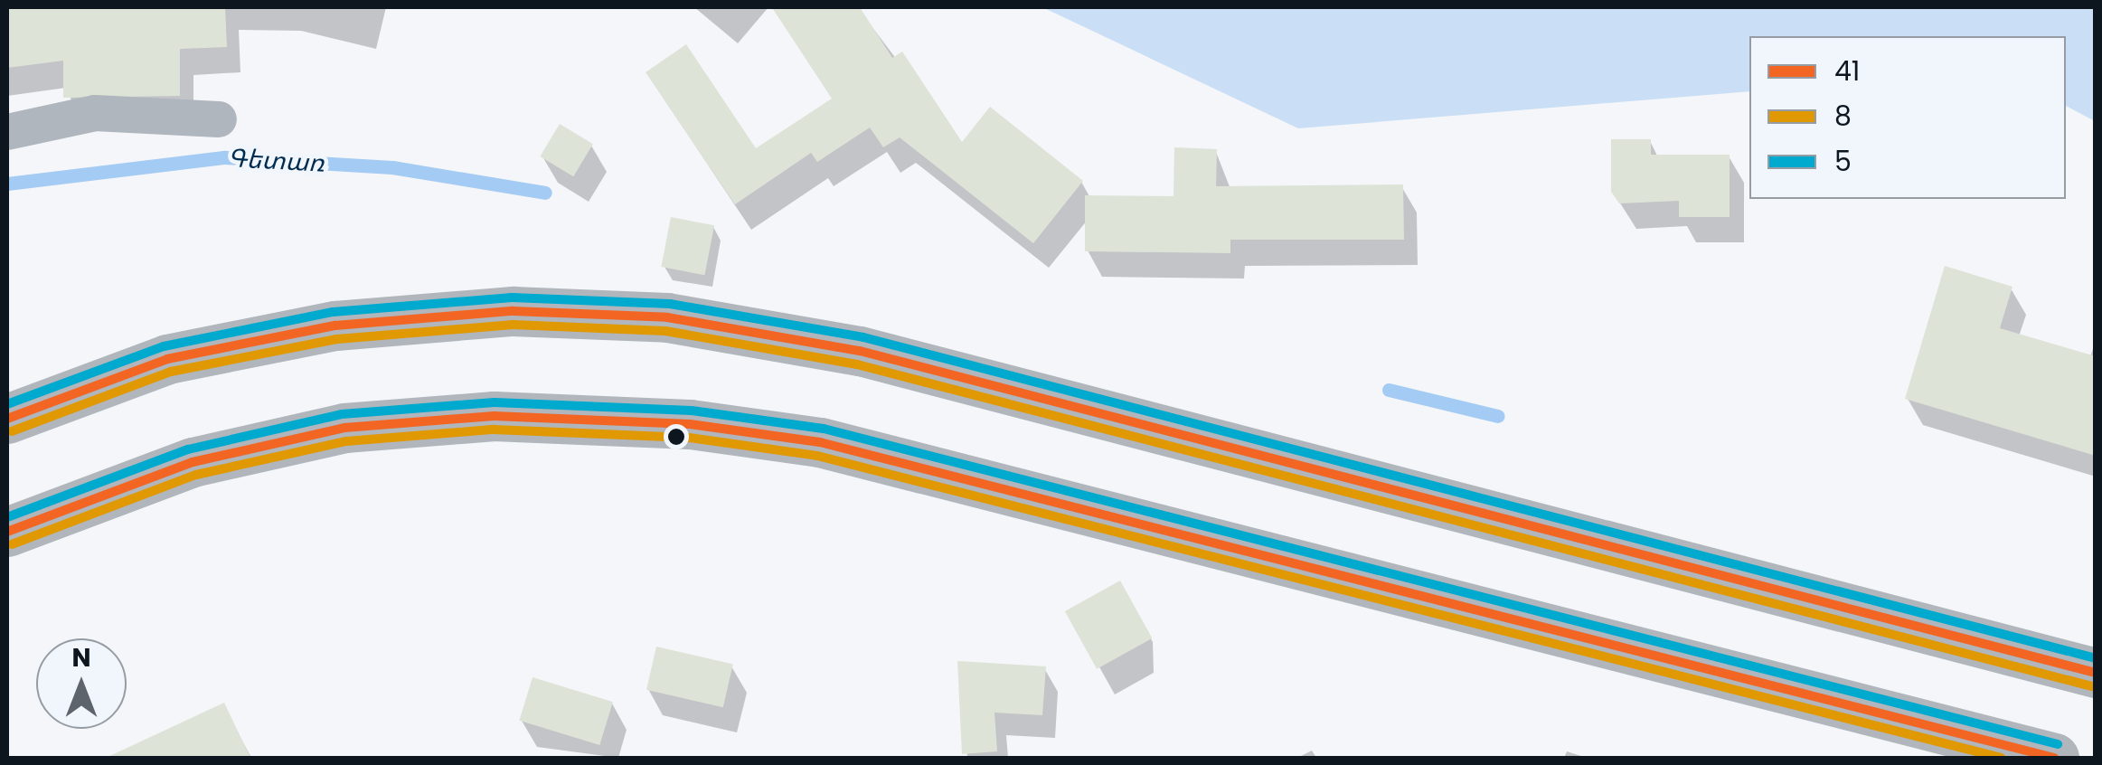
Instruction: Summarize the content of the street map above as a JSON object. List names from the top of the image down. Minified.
{"water":["Գետառ"],"lines":["transit line 5","transit line 41","transit line 8"],"legend":["41","8","5"],"north":"top"}
